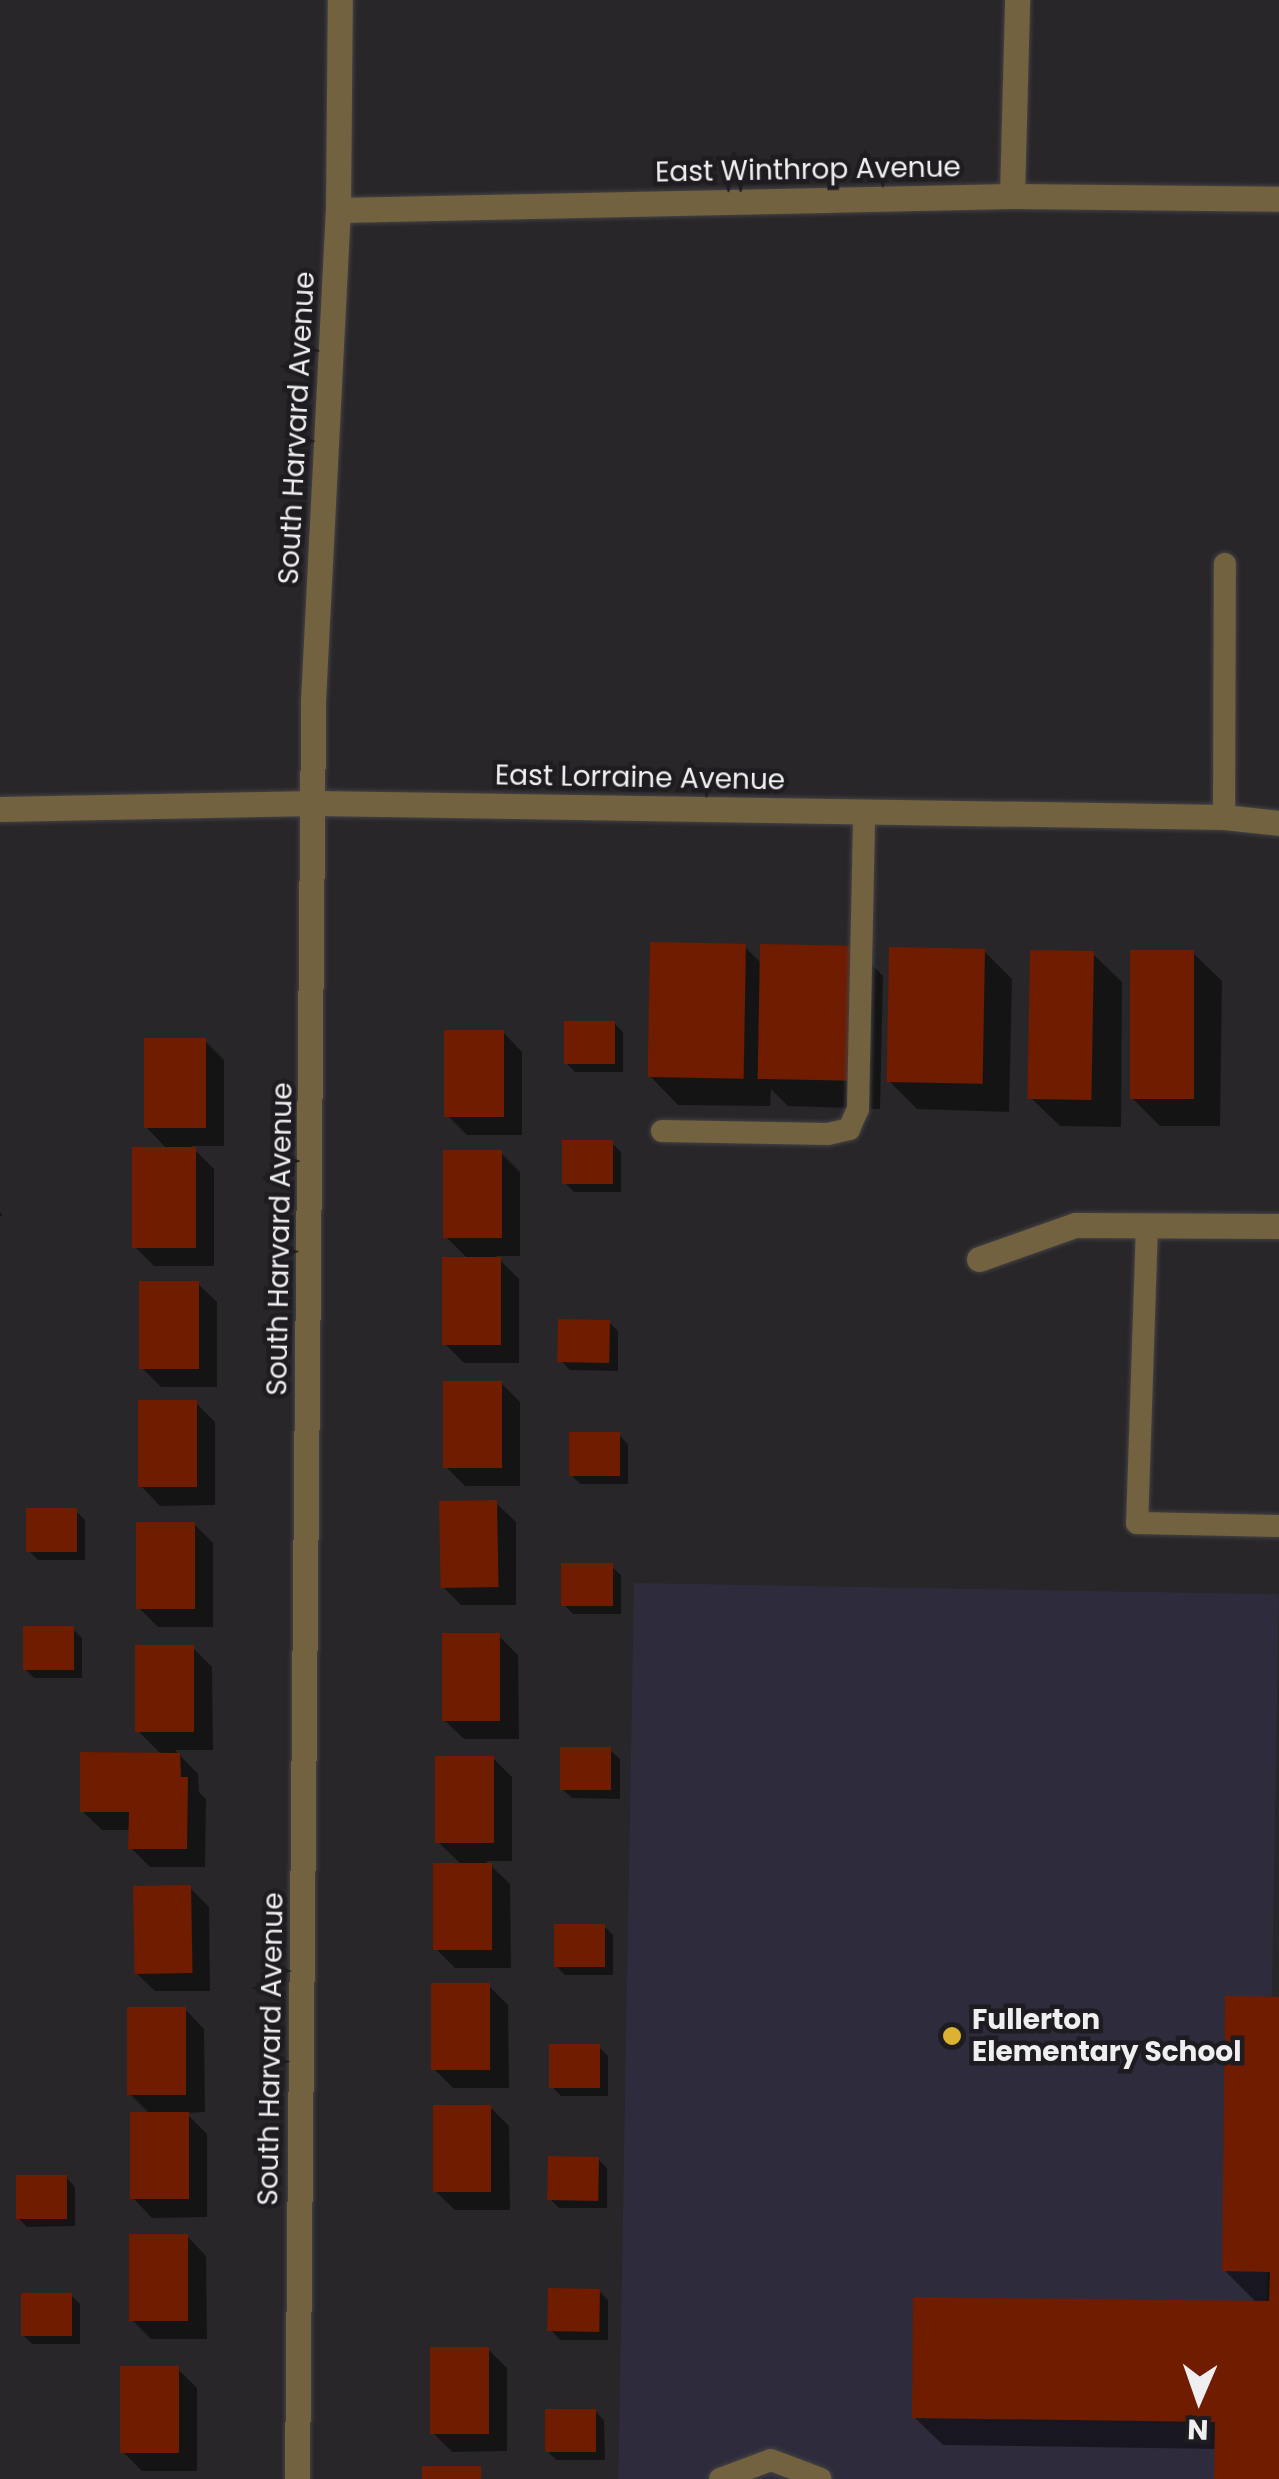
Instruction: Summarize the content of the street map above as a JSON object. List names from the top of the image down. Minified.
{"streets":{"street":["East Winthrop Avenue","South Harvard Avenue","East Lorraine Avenue"]},"crossings":[["East Winthrop Avenue","South Harvard Avenue"],["South Harvard Avenue","East Lorraine Avenue"]],"places":["Fullerton Elementary School"],"north":"bottom"}
